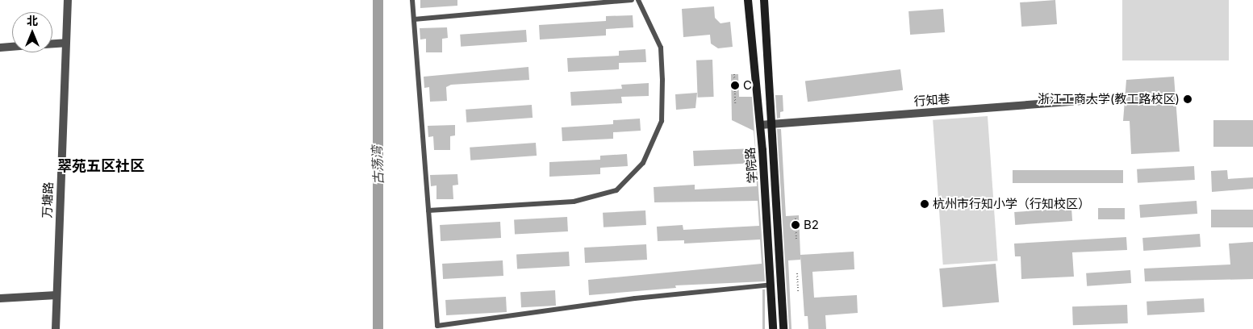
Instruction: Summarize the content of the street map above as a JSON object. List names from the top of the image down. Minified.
{"streets":{"main road":["学院路"],"street":["行知巷","万塘路"]},"crossings":[["行知巷","学院路"]],"districts":["翠苑五区社区"],"water":["古荡湾"],"places":["C","浙江工商大学(教工路校区)","杭州市行知小学（行知校区）","B2"],"north":"top"}
